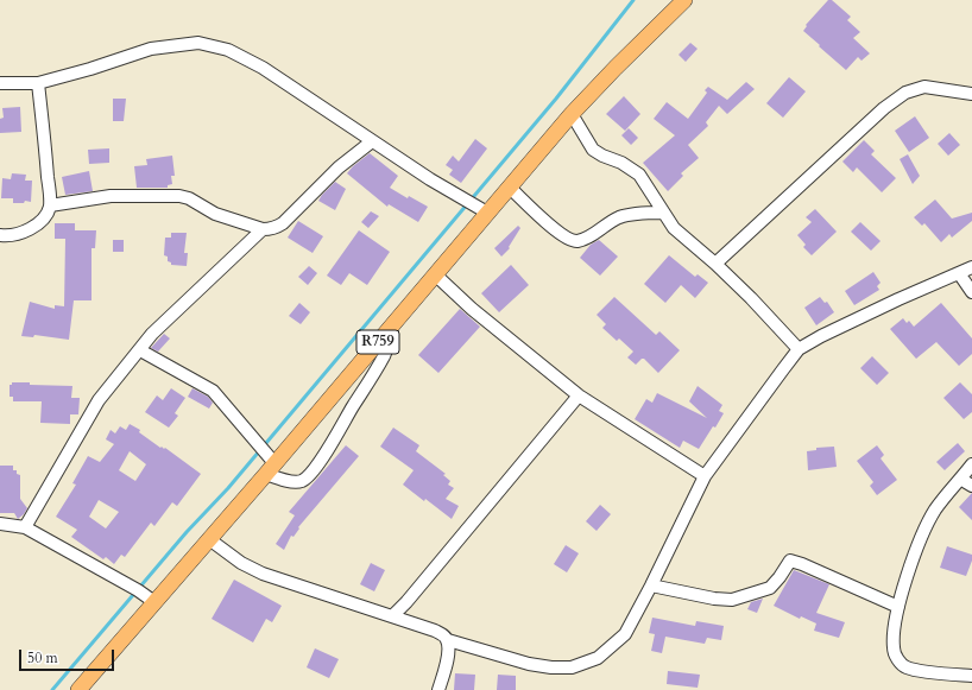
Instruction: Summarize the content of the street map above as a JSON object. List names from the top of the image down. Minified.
{"streets":{"main road":["R759"]},"scale_bar":"50 m"}
